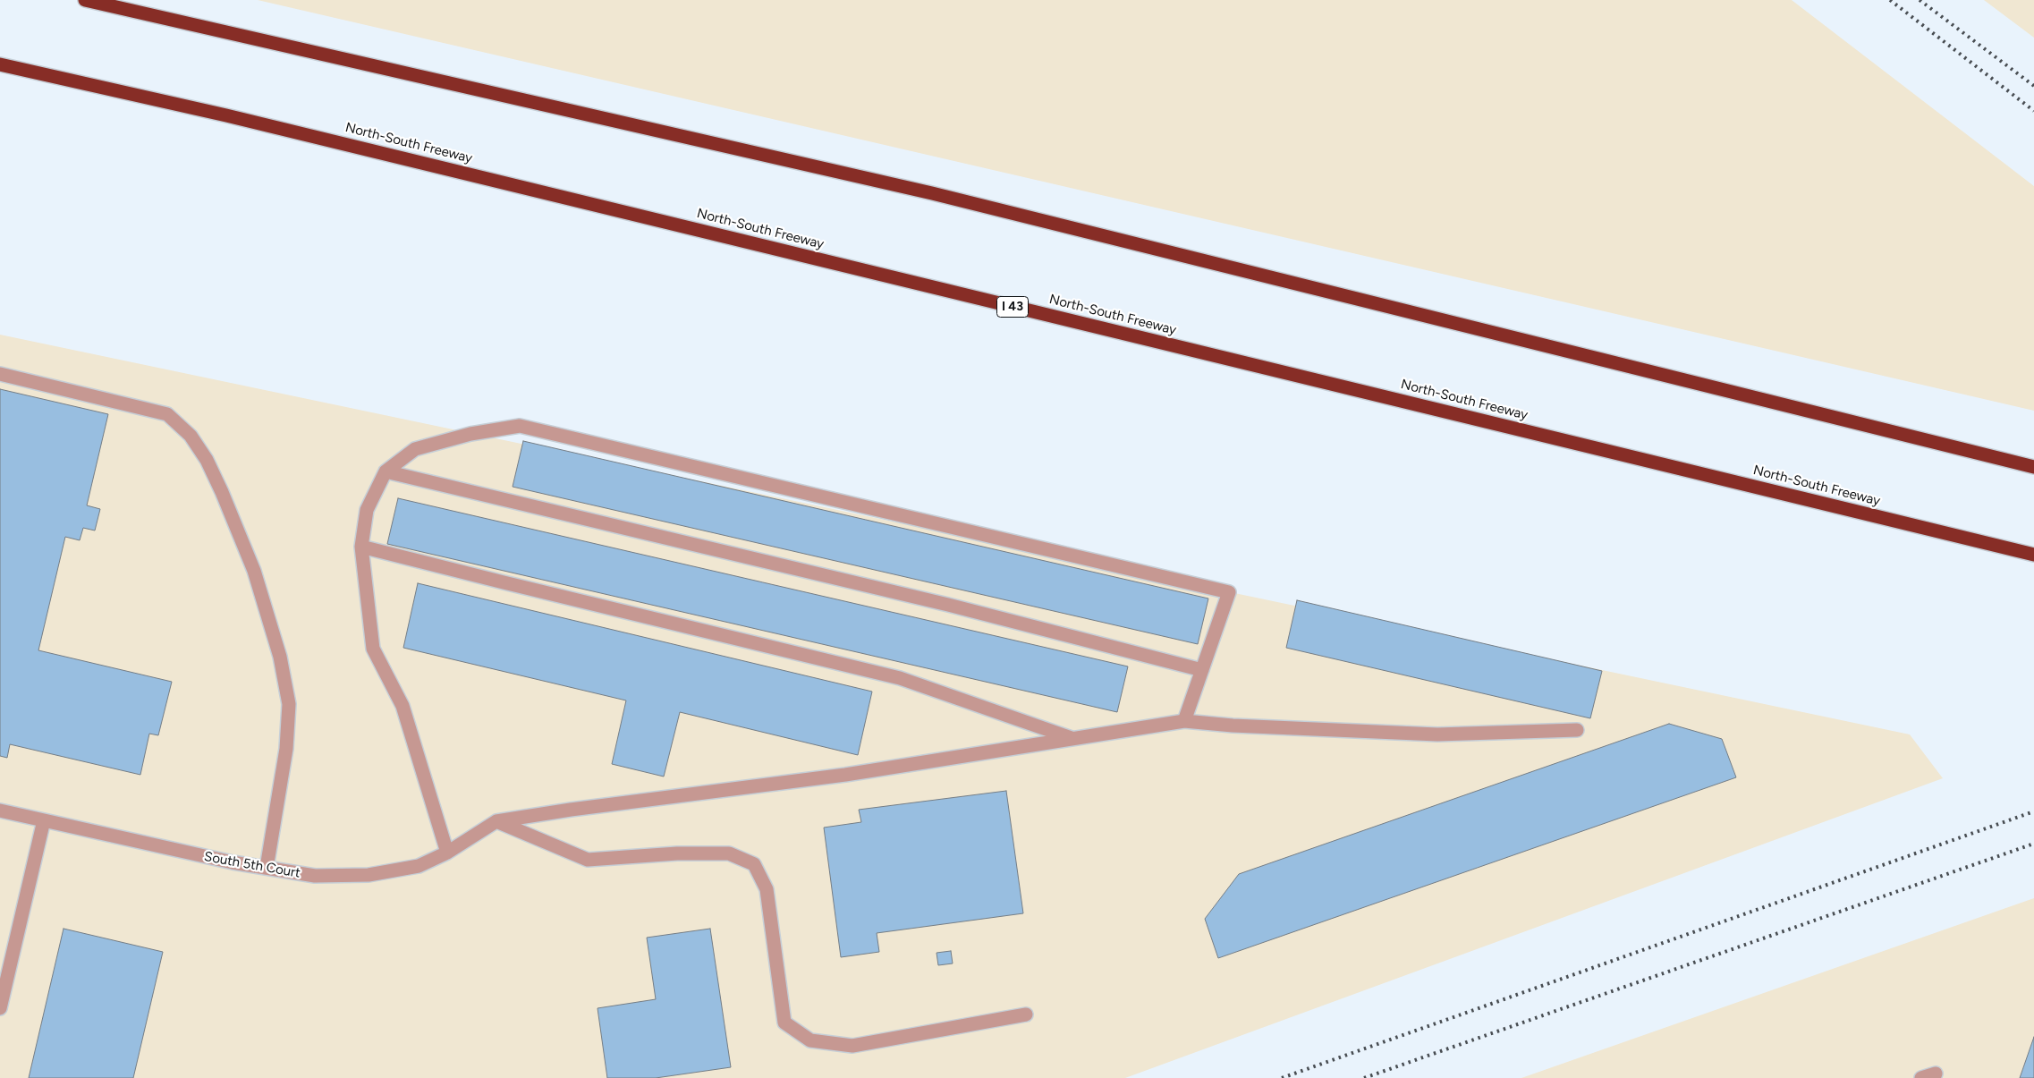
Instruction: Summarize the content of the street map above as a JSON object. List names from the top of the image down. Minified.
{"streets":{"highway":["North-South Freeway","I 43"],"street":["South 5th Court"]}}
